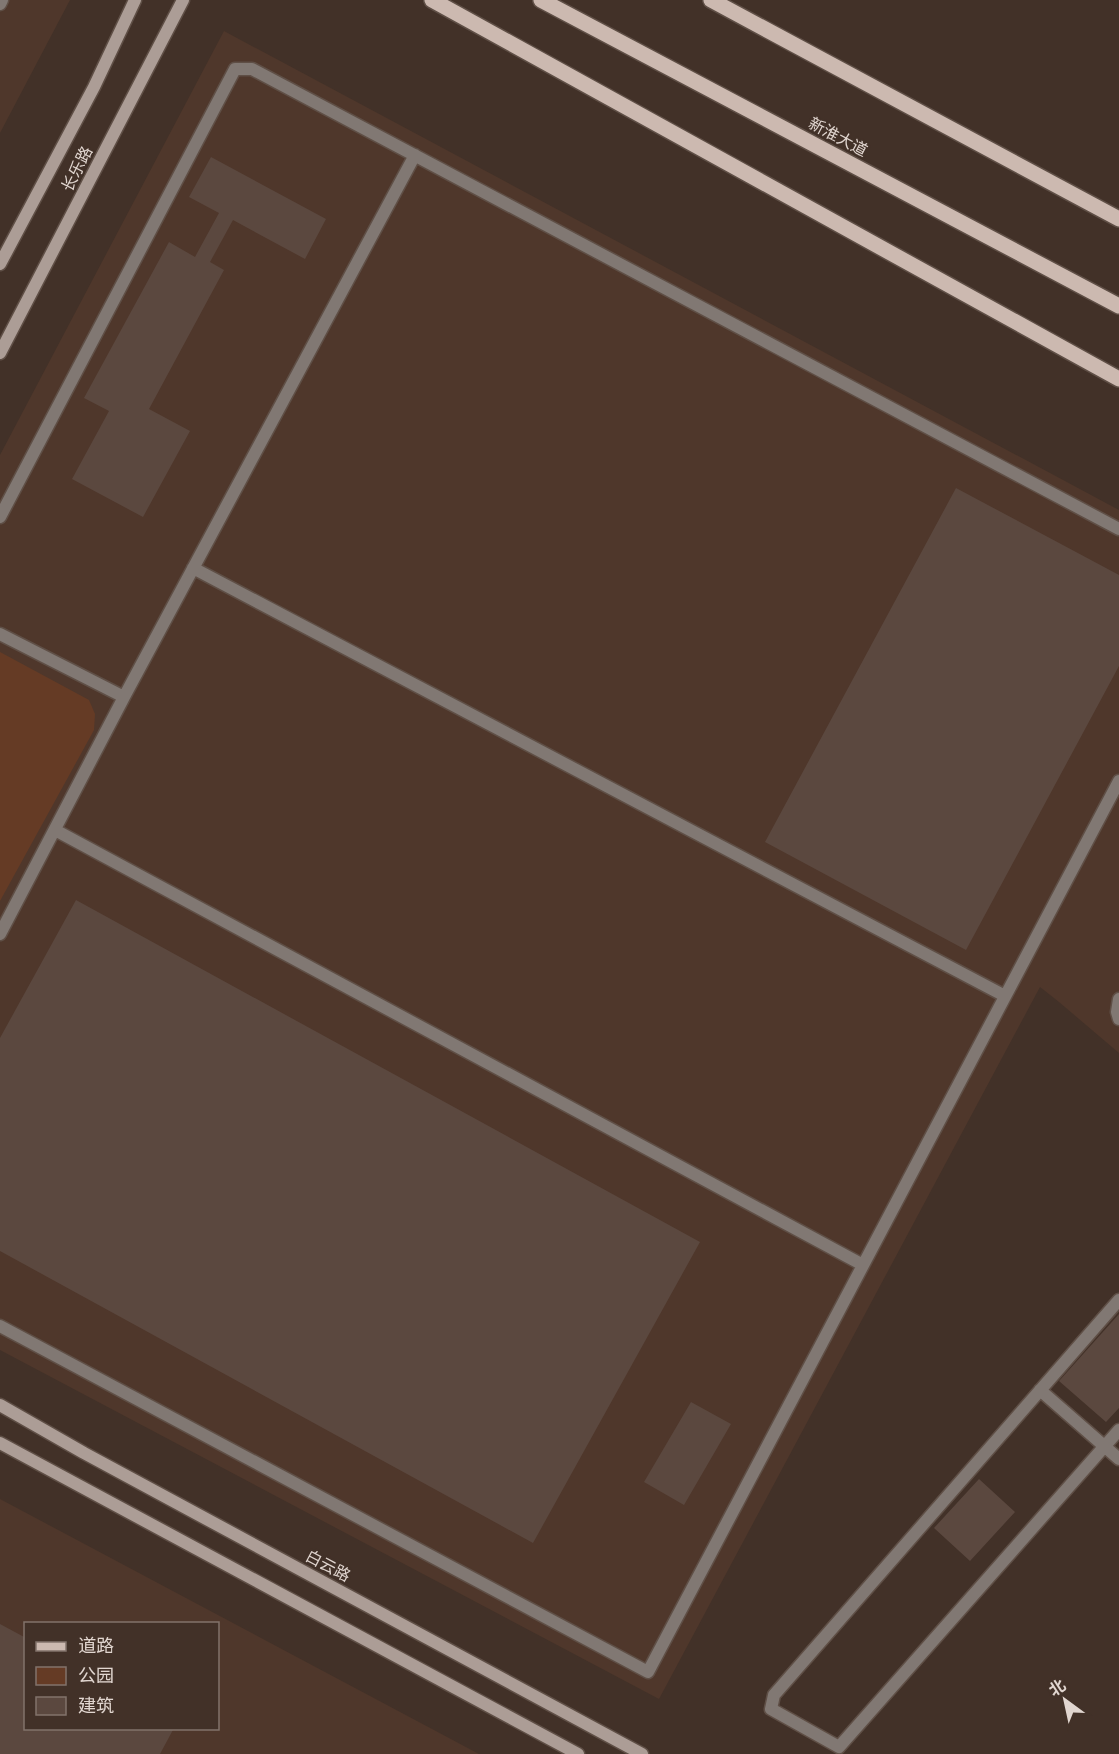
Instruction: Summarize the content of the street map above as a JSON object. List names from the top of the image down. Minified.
{"streets":{"main road":["新淮大道"],"street":["长乐路","白云路"]},"legend":["道路","公园","建筑"],"north":"top left"}
